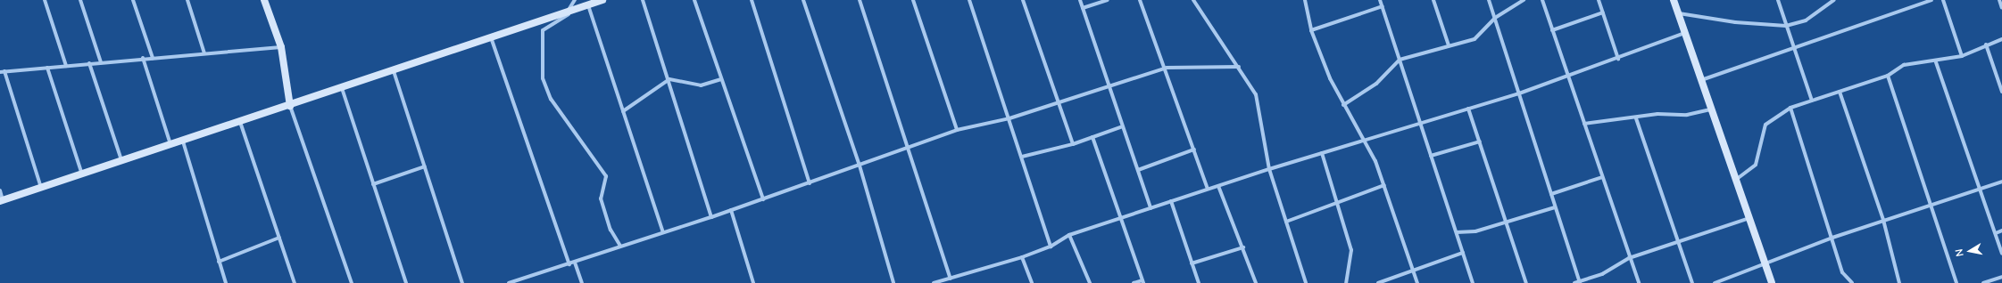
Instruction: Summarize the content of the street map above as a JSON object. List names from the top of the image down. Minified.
{"north":"left"}
